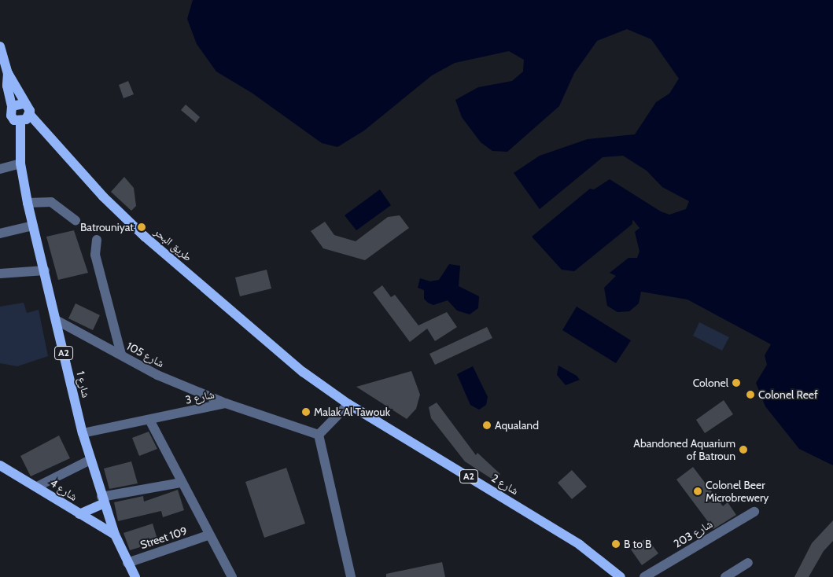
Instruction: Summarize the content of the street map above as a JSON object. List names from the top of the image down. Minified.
{"streets":{"main road":["طريق البحر","A2","شارع 1","شارع 2","شارع 4"],"street":["شارع 105","شارع 3","شارع 203","Street 109"]},"crossings":[["طريق البحر","A2"],["طريق البحر","شارع 1"],["طريق البحر","شارع 2"],["A2","شارع 1"],["شارع 105","شارع 1"],["شارع 105","شارع 3"],["شارع 1","شارع 3"],["شارع 1","شارع 4"],["شارع 1","Street 109"]],"places":["Batrouniyat","Colonel","Colonel Reef","Malak Al Tawouk","Aqualand","Abandoned Aquarium of Batroun","Colonel Beer Microbrewery","B to B"]}
